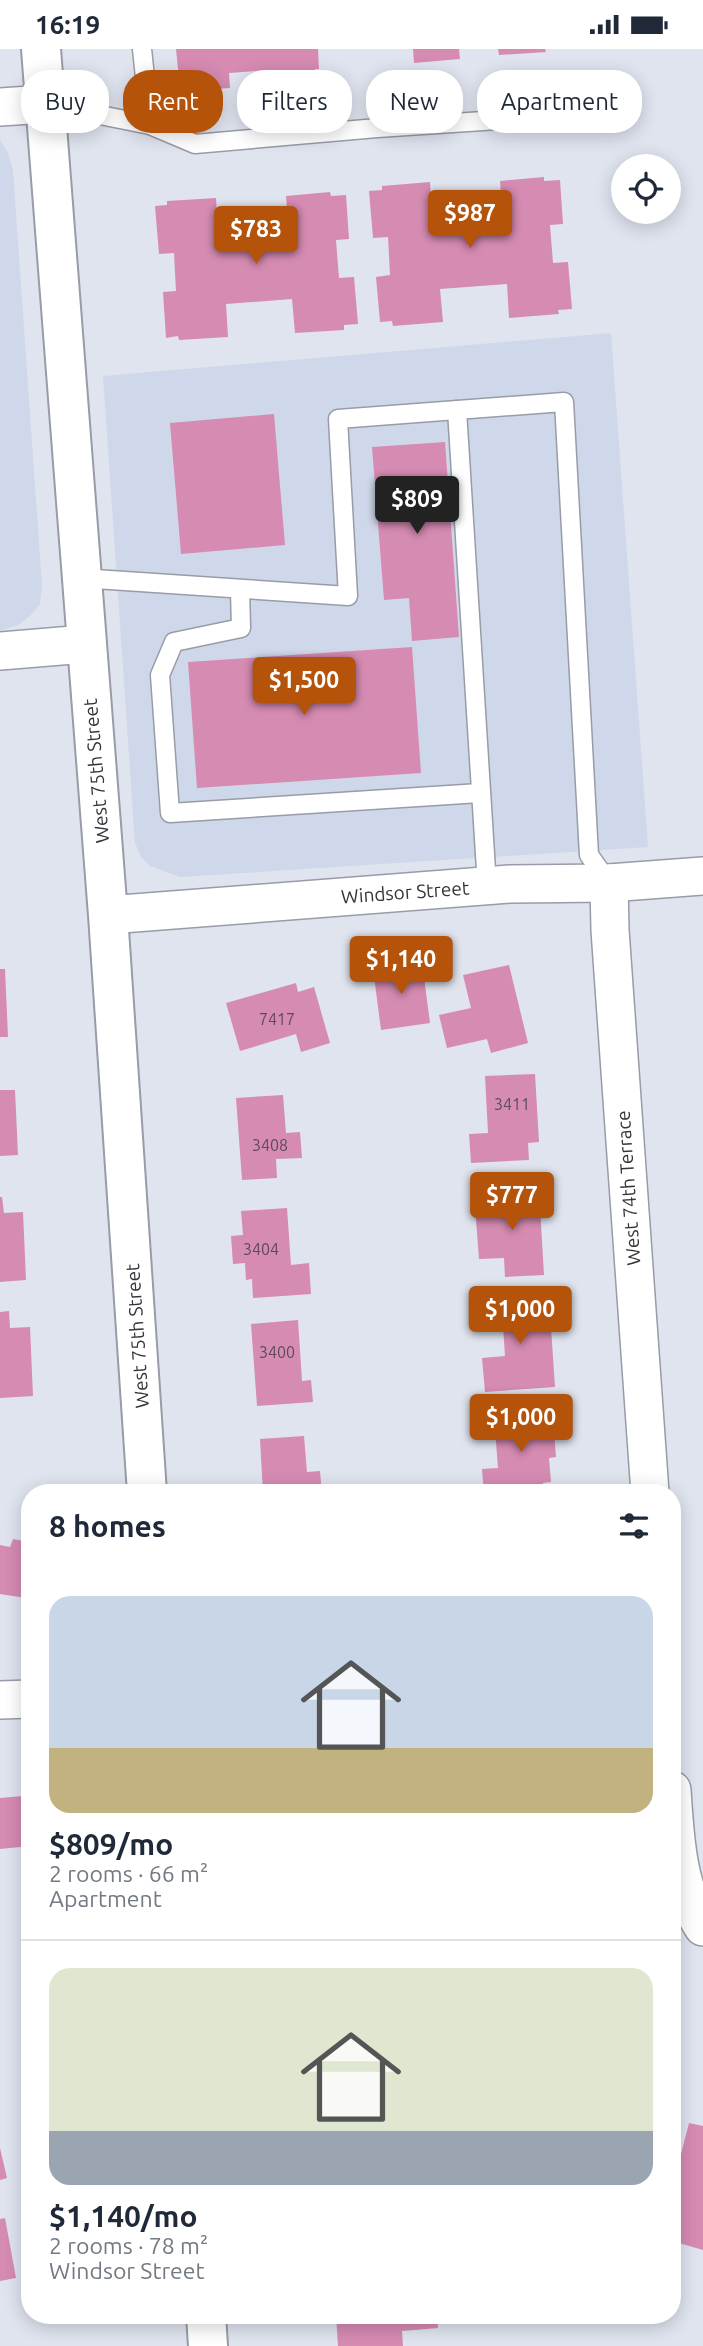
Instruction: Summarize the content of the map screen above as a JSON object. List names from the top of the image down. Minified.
{"streets":{"main road":["West 75th Street"],"street":["Windsor Street","West 74th Terrace"]},"crossings":[["West 75th Street","Windsor Street"],["Windsor Street","West 74th Terrace"]],"house_numbers":["7417","3411","3408","3404","3400"],"page":{"status":"16:19","chip":["Buy","Rent","Filters","New","Apartment"],"price":["$987","$783","$809","$1,500","$1,140","$777","$1,000","$1,000"],"heading":"8 homes","list":[{"name":"$809/mo","note":"2 rooms · 66 m² · Apartment"},{"name":"$1,140/mo","note":"2 rooms · 78 m² · Windsor Street"}]}}
